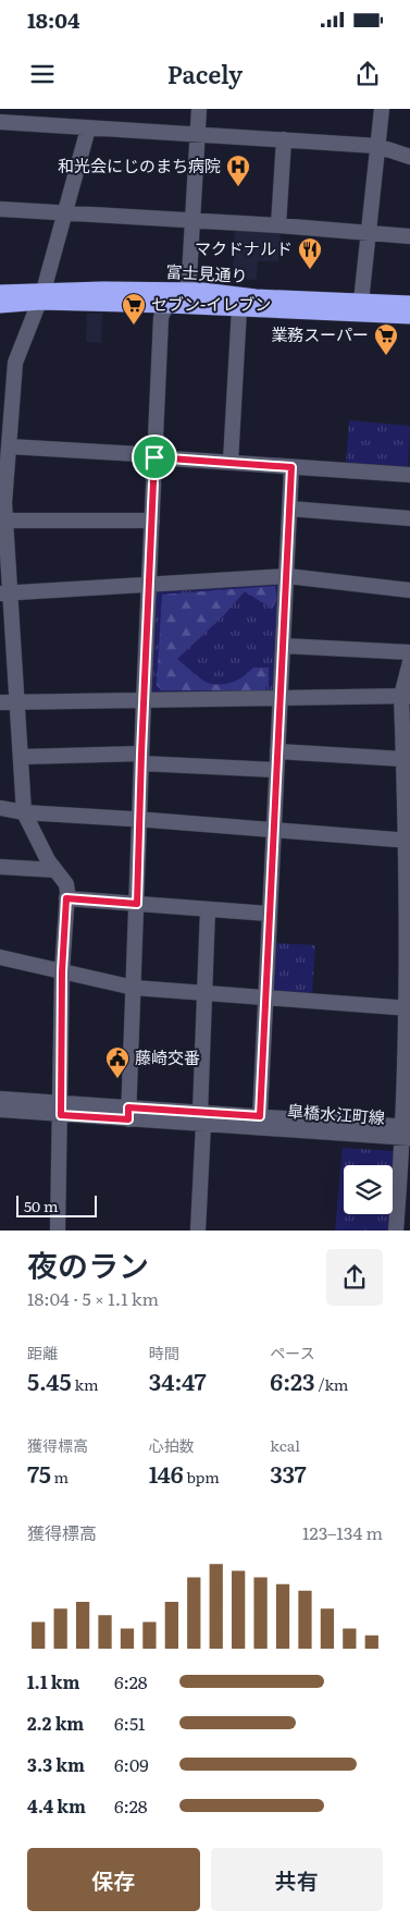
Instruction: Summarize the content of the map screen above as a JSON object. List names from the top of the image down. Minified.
{"streets":{"highway":["富士見通り"],"street":["皐橋水江町線"]},"places":{"hospital":["和光会にじのまち病院"],"restaurant":["マクドナルド"],"supermarket":["セブン-イレブン","業務スーパー"],"public building":["藤崎交番"]},"scale_bar":"50 m","page":{"status":"18:04","header":"Pacely","scale":"50 m","heading":["夜のラン","18:04 · 5 × 1.1 km"],"stats":[["距離","5.45 km"],["時間","34:47"],["ペース","6:23 /km"],["獲得標高","75 m"],["心拍数","146 bpm"],["kcal","337"]],"chart":["獲得標高","123–134 m"],"list":[{"name":"1.1 km","note":"6:28"},{"name":"2.2 km","note":"6:51"},{"name":"3.3 km","note":"6:09"},{"name":"4.4 km","note":"6:28"}],"buttons":["保存","共有"]}}
